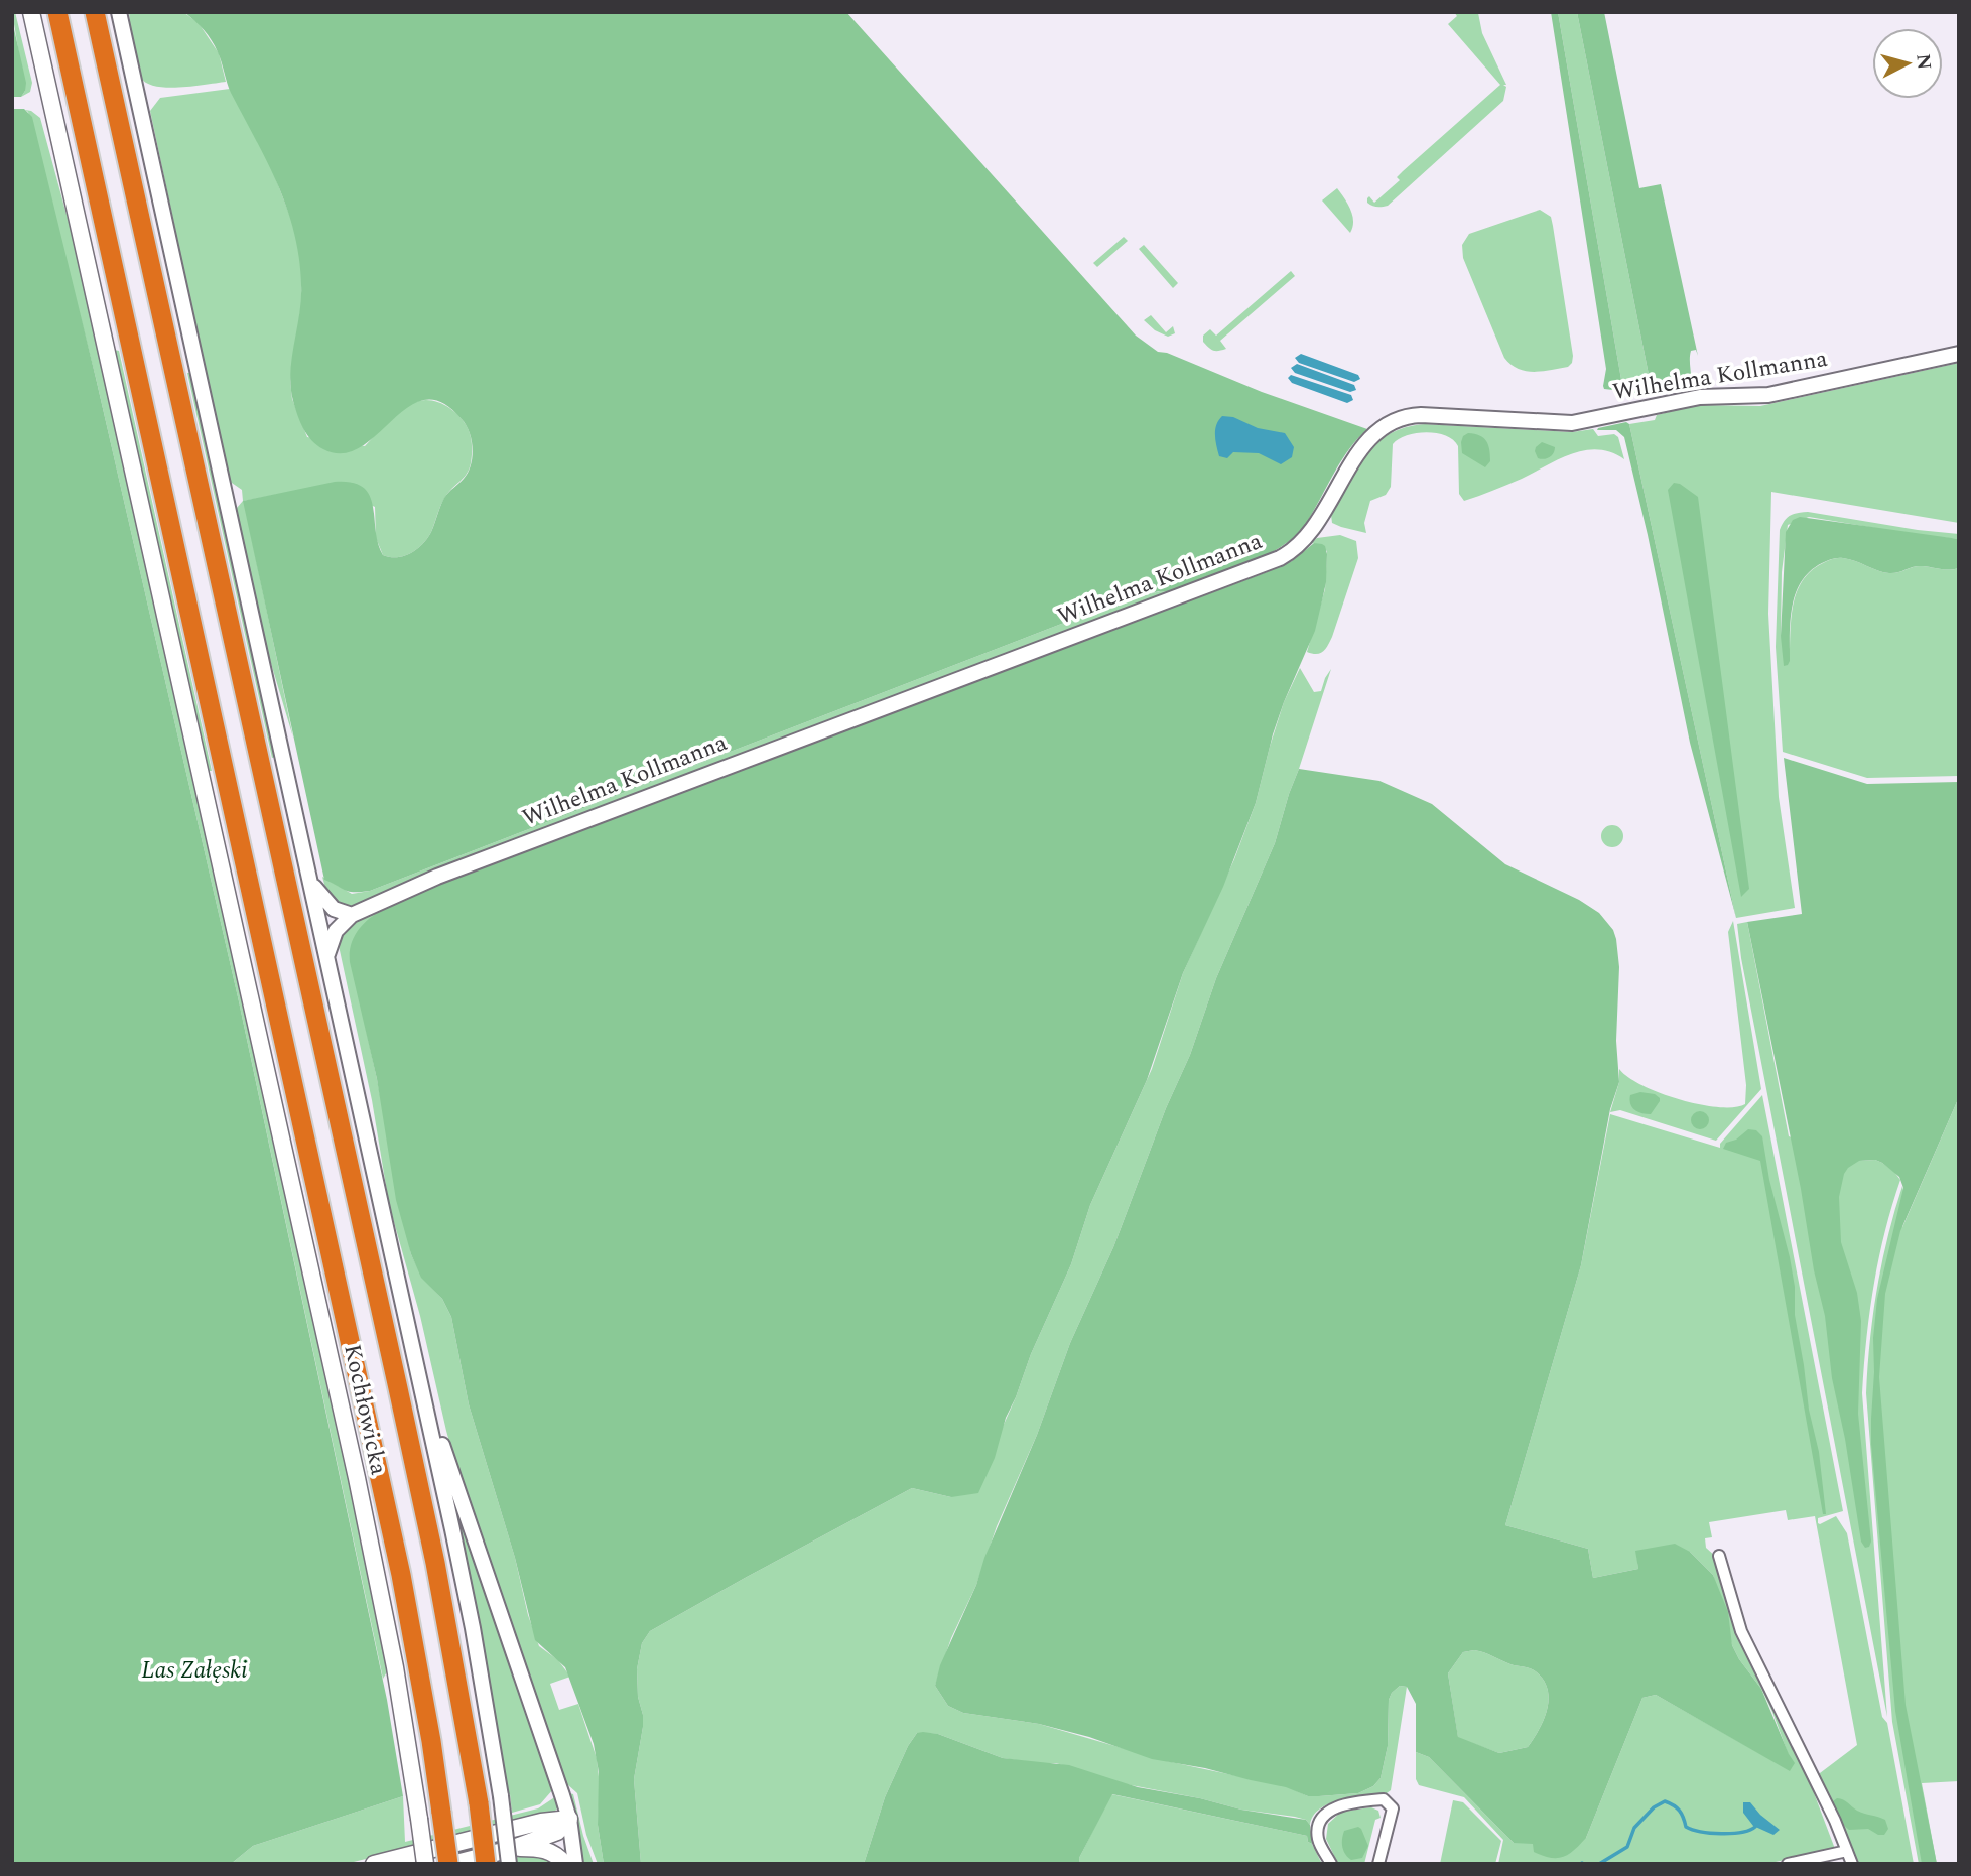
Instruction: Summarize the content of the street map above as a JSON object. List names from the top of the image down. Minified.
{"streets":{"main road":["Kochłowicka"],"street":["Wilhelma Kollmanna"]},"parks":["Las Załęski"],"north":"right"}
